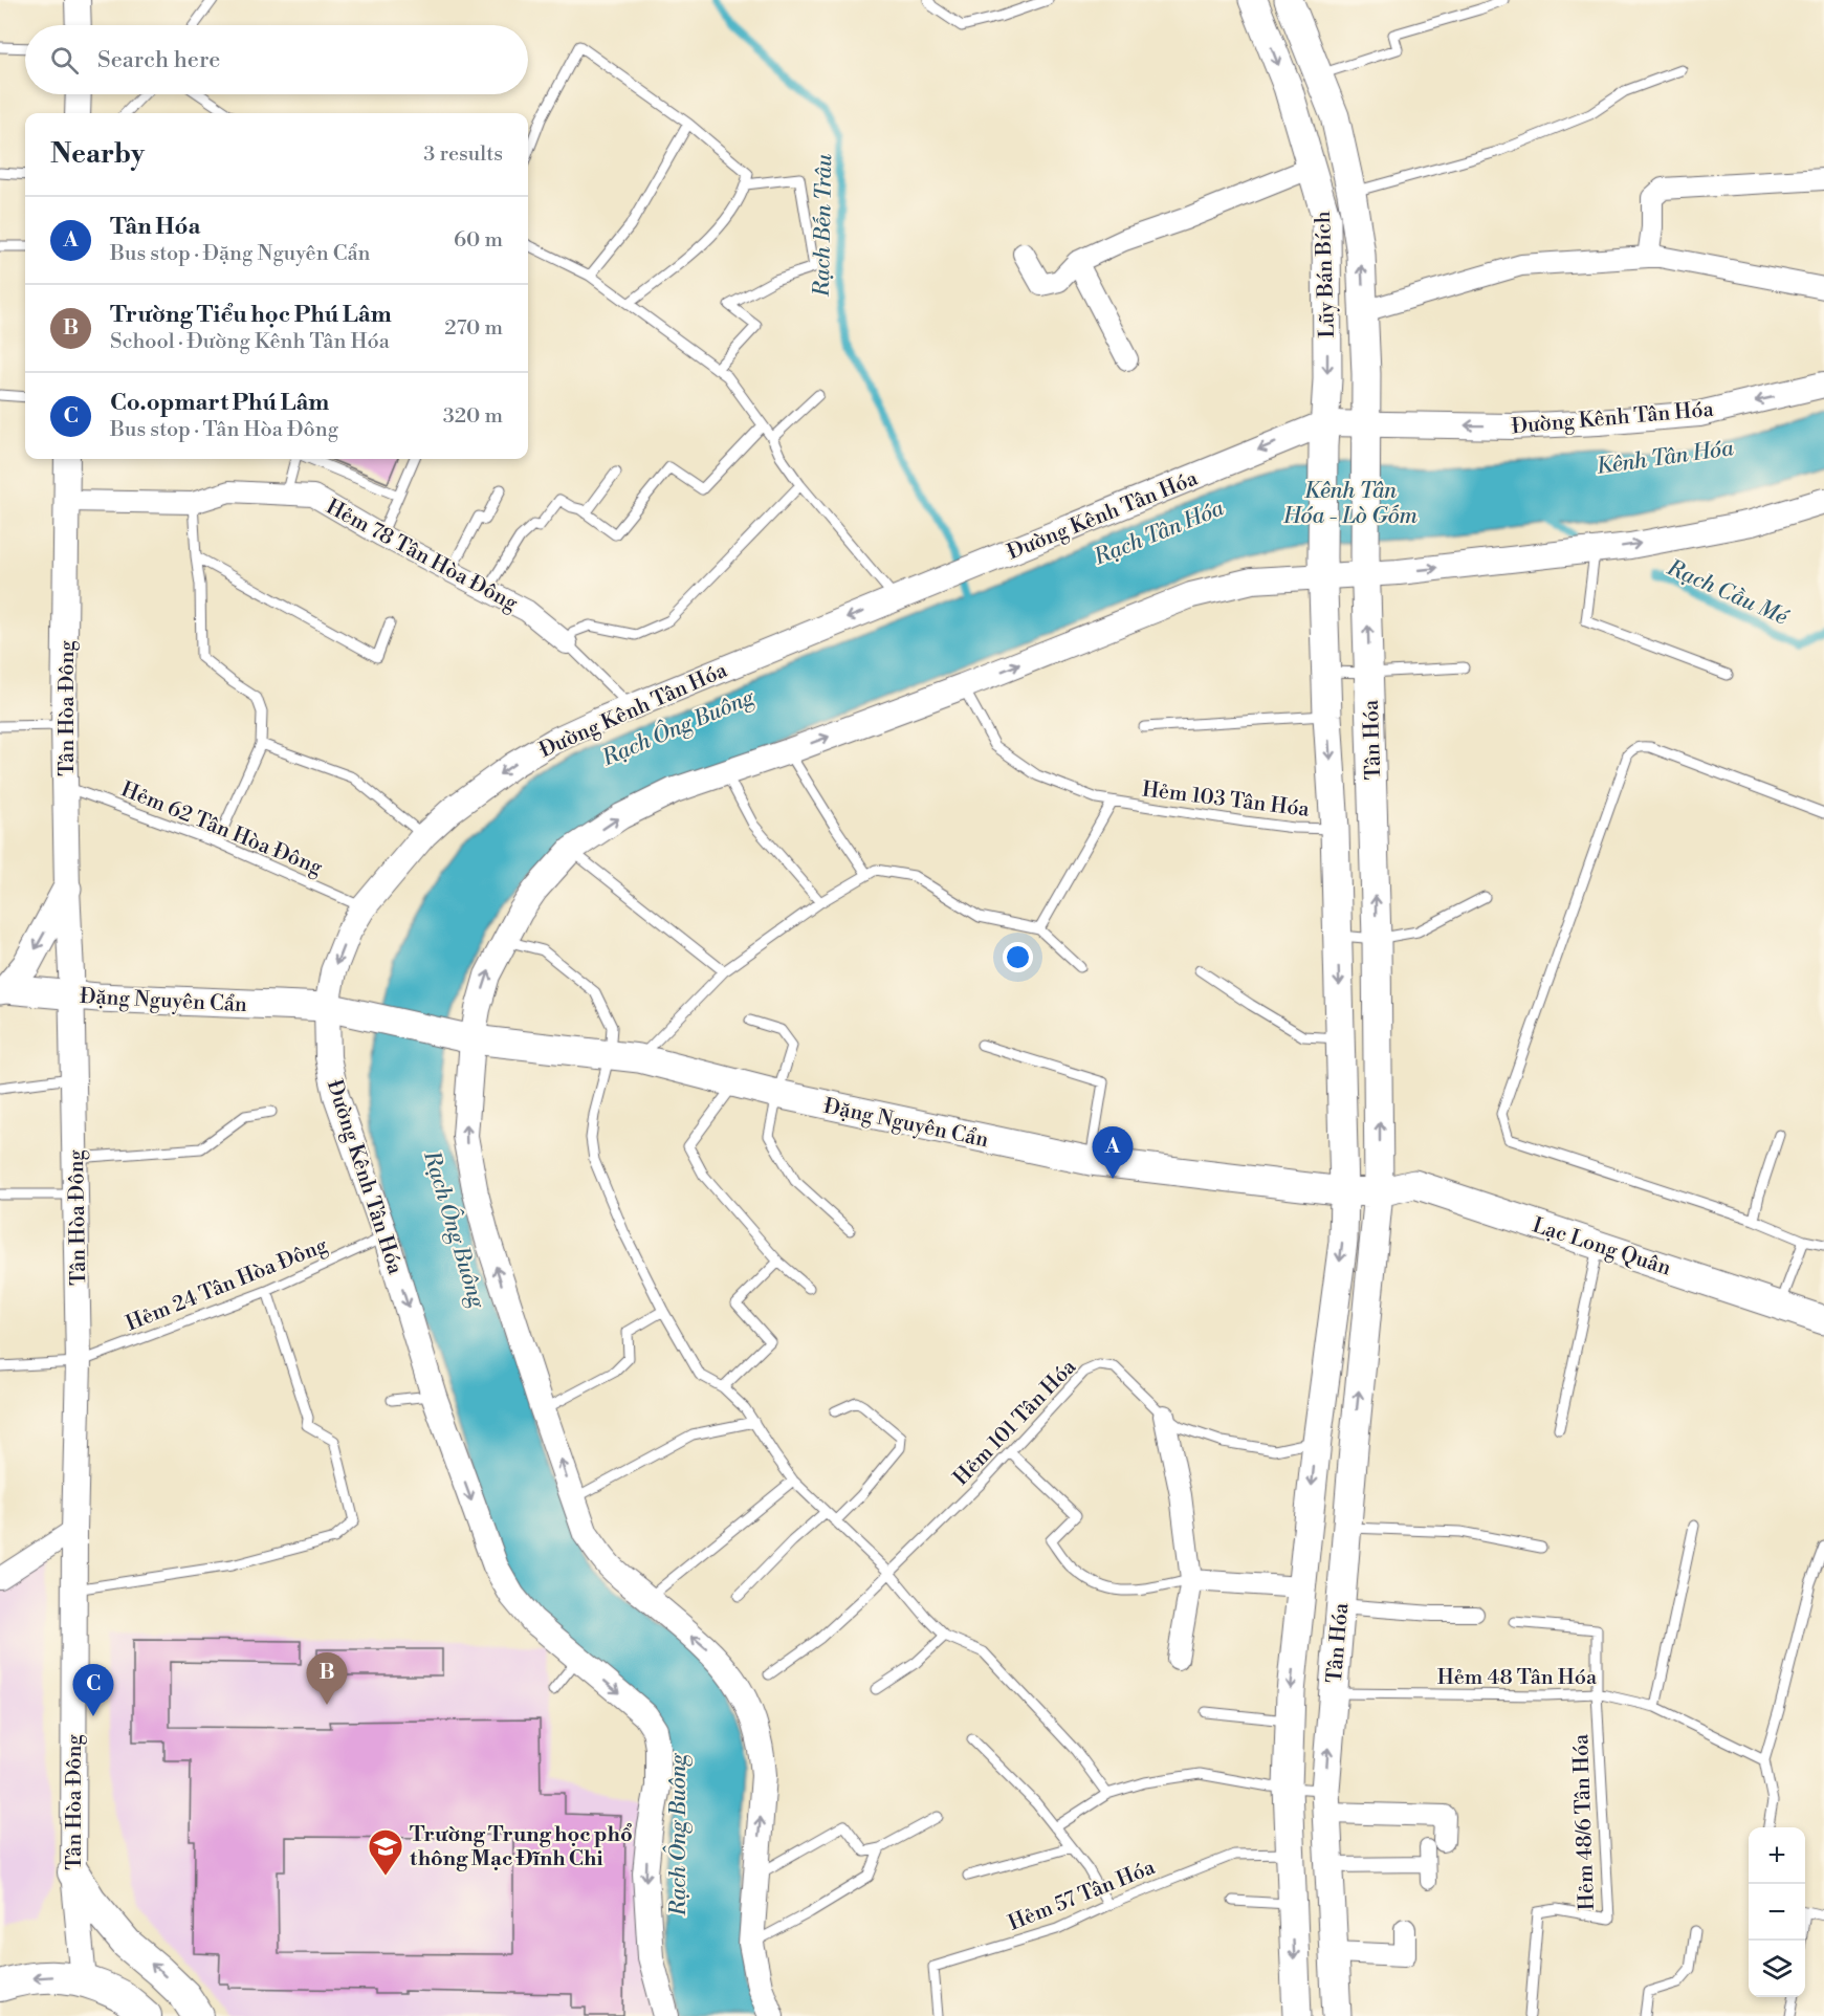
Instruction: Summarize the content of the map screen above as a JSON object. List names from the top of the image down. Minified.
{"streets":{"main road":["Lũy Bán Bích","Tân Hóa","Đặng Nguyên Cẩn","Lạc Long Quân"],"street":["Đường Kênh Tân Hóa","Hẻm 78 Tân Hòa Đông","Tân Hòa Đông"],"lane":["Hẻm 103 Tân Hóa","Hẻm 62 Tân Hòa Đông","Hẻm 24 Tân Hòa Đông","Hẻm 101 Tân Hóa","Hẻm 48 Tân Hóa","Hẻm 48/6 Tân Hóa","Hẻm 57 Tân Hóa"]},"crossings":[["Lũy Bán Bích","Đường Kênh Tân Hóa"],["Lũy Bán Bích","Tân Hóa"],["Đường Kênh Tân Hóa","Hẻm 78 Tân Hòa Đông"],["Đường Kênh Tân Hóa","Hẻm 62 Tân Hòa Đông"],["Đường Kênh Tân Hóa","Đặng Nguyên Cẩn"],["Đường Kênh Tân Hóa","Hẻm 24 Tân Hòa Đông"],["Hẻm 78 Tân Hòa Đông","Tân Hòa Đông"],["Tân Hòa Đông","Hẻm 62 Tân Hòa Đông"],["Tân Hòa Đông","Đặng Nguyên Cẩn"],["Tân Hòa Đông","Hẻm 24 Tân Hòa Đông"],["Tân Hóa","Hẻm 103 Tân Hóa"],["Tân Hóa","Đặng Nguyên Cẩn"],["Tân Hóa","Lạc Long Quân"],["Tân Hóa","Hẻm 101 Tân Hóa"],["Tân Hóa","Hẻm 48 Tân Hóa"],["Tân Hóa","Hẻm 57 Tân Hóa"],["Đặng Nguyên Cẩn","Lạc Long Quân"],["Hẻm 48 Tân Hóa","Hẻm 48/6 Tân Hóa"]],"water":["Rạch Bến Trâu","Kênh Tân Hóa","Kênh Tân Hóa - Lò Gốm","Rạch Tân Hóa","Rạch Cầu Mé","Rạch Ông Buông"],"places":{"school or university":["Trường Trung học phổ thông Mạc Đĩnh Chi"]},"page":{"search":"Search here","heading":["Nearby","3 results"],"list":[{"mark":"A","name":"Tân Hóa","note":"Bus stop · Đặng Nguyên Cẩn","value":"60 m"},{"mark":"B","name":"Trường Tiểu học Phú Lâm","note":"School · Đường Kênh Tân Hóa","value":"270 m"},{"mark":"C","name":"Co.opmart Phú Lâm","note":"Bus stop · Tân Hòa Đông","value":"320 m"}],"pins":["A","B","C"],"map_buttons":["+","−"]}}
